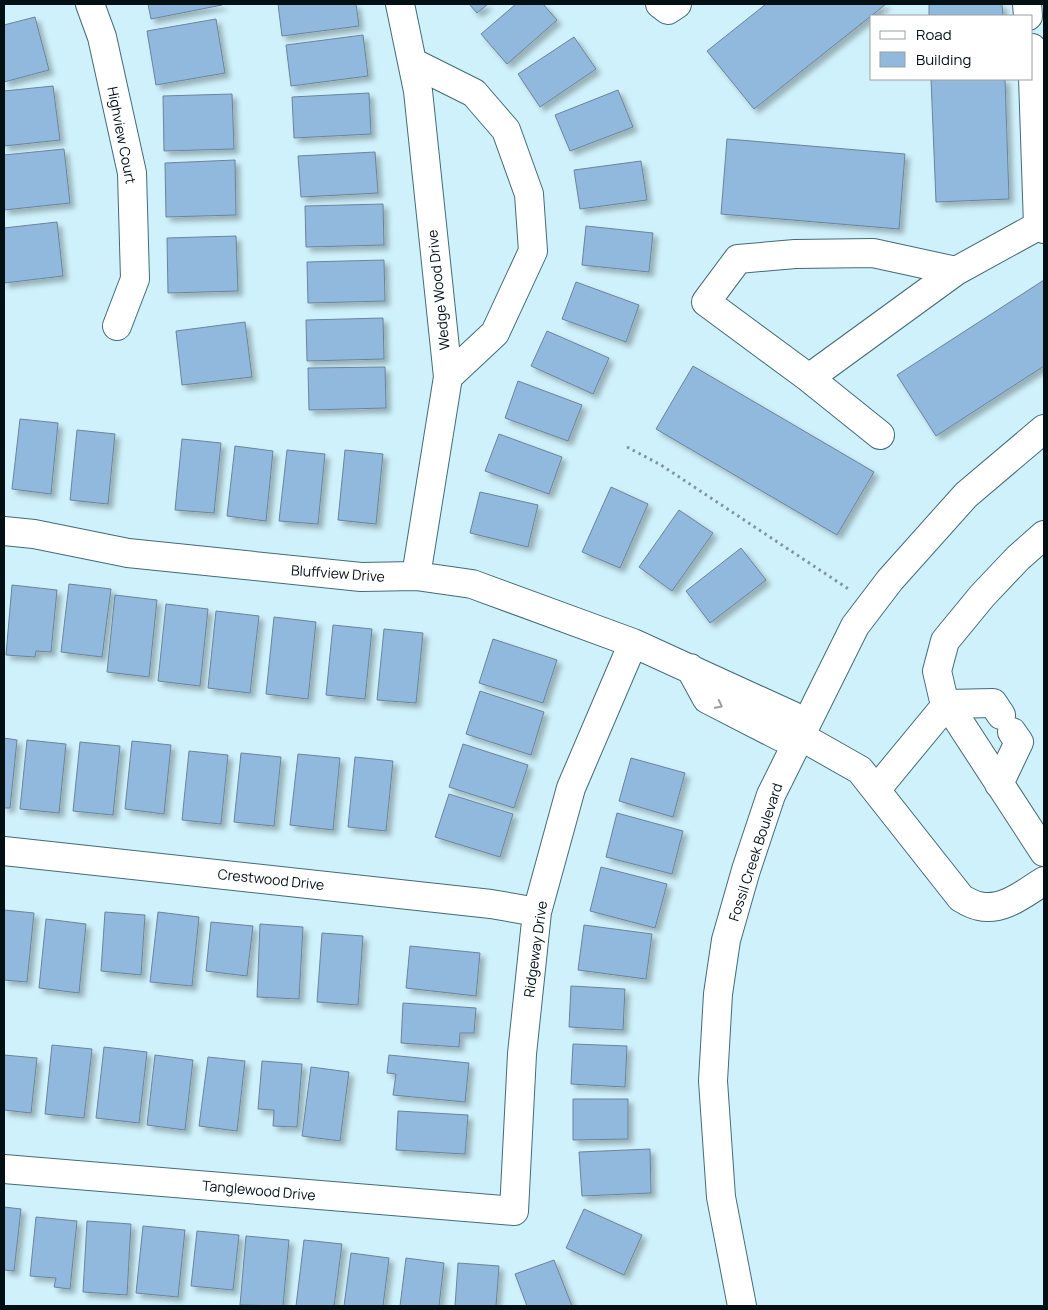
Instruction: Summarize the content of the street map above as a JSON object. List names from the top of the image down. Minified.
{"streets":{"street":["Highview Court","Wedge Wood Drive","Bluffview Drive","Fossil Creek Boulevard","Crestwood Drive","Ridgeway Drive","Tanglewood Drive"]},"crossings":[["Wedge Wood Drive","Bluffview Drive"],["Bluffview Drive","Fossil Creek Boulevard"],["Bluffview Drive","Ridgeway Drive"],["Crestwood Drive","Ridgeway Drive"],["Ridgeway Drive","Tanglewood Drive"]],"legend":["Road","Building"]}
